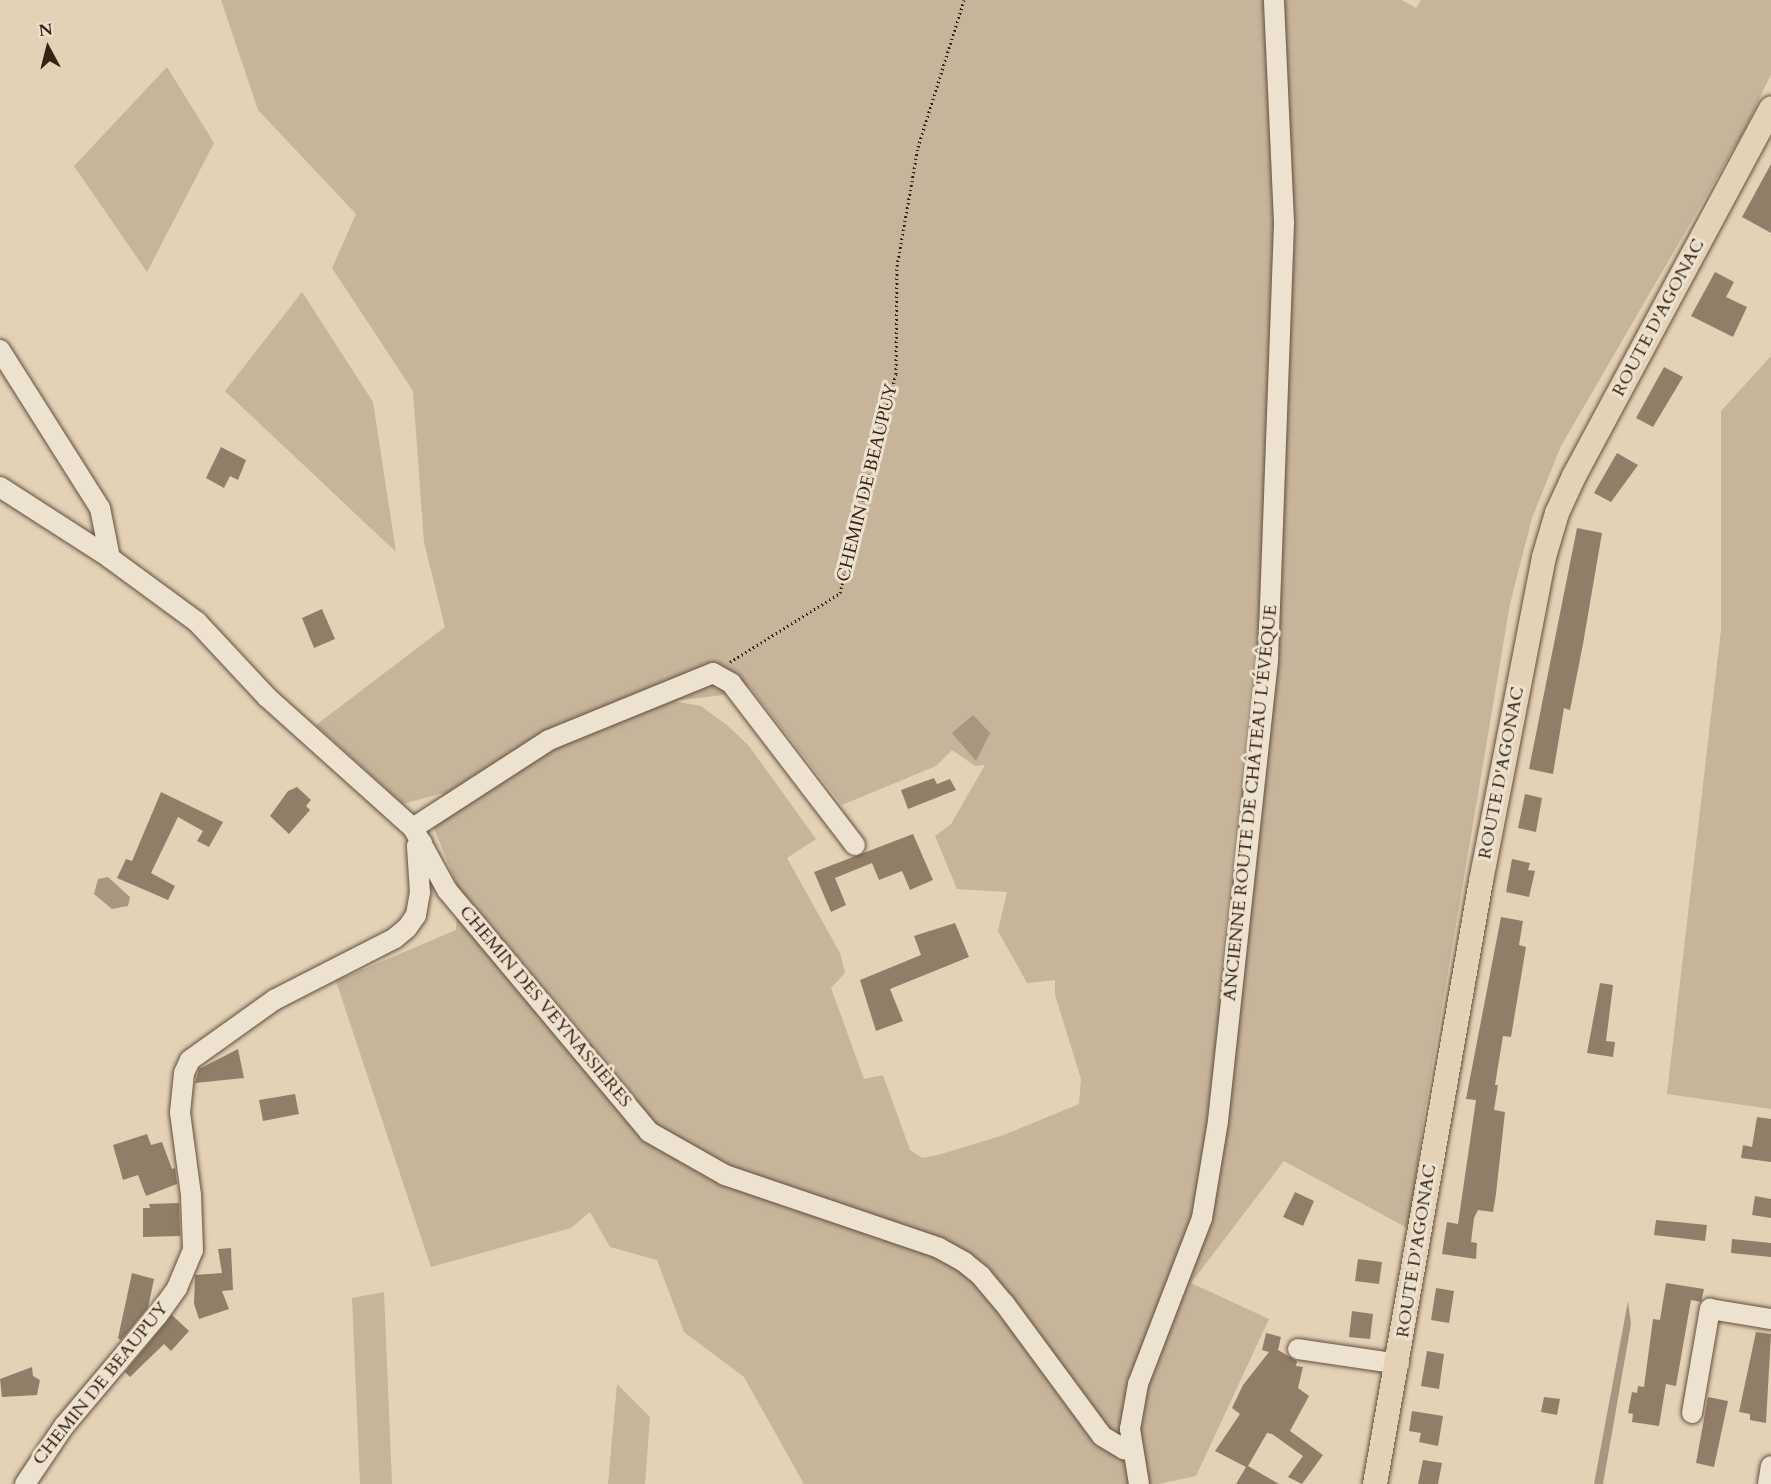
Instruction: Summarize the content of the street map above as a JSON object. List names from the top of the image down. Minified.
{"streets":{"main road":["ROUTE D'AGONAC"],"street":["CHEMIN DE BEAUPUY","ANCIENNE ROUTE DE CHÂTEAU L'ÉVÊQUE","CHEMIN DES VEYNASSIÈRES"]},"crossings":[["CHEMIN DE BEAUPUY","CHEMIN DES VEYNASSIÈRES"],["ANCIENNE ROUTE DE CHÂTEAU L'ÉVÊQUE","CHEMIN DES VEYNASSIÈRES"]],"north":"top"}
